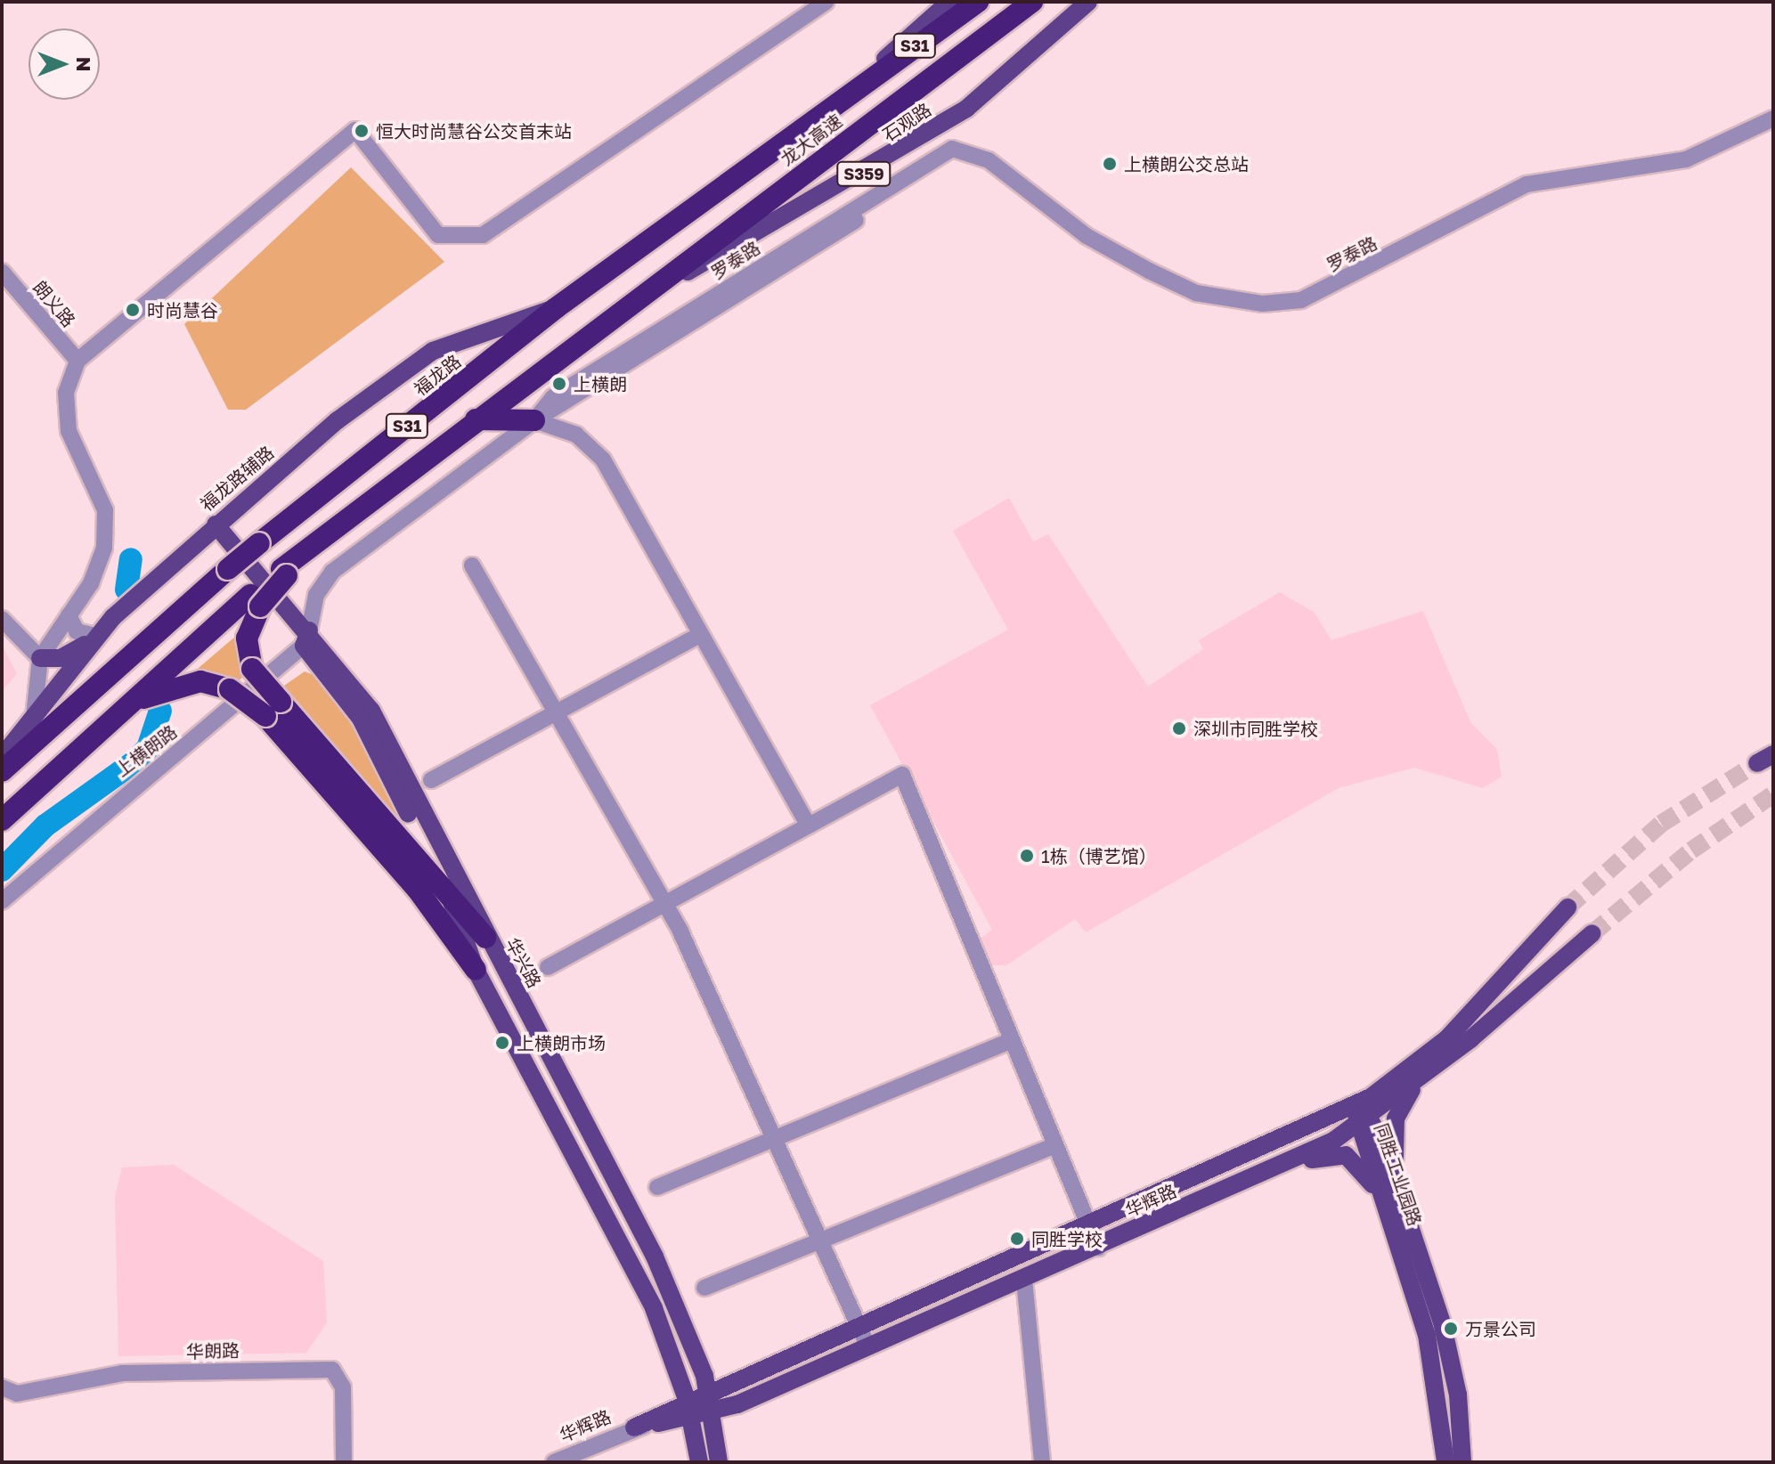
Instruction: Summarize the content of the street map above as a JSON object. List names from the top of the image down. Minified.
{"streets":{"highway":["S31","龙大高速","福龙路"],"main road":["石观路","S359","福龙路辅路","华兴路","同胜工业园路","华辉路"],"street":["罗泰路","朗义路","上横朗路","华朗路"]},"crossings":[["S31","石观路"],["S31","龙大高速"],["S31","福龙路"],["石观路","龙大高速"],["罗泰路","上横朗路"],["罗泰路","华兴路"],["福龙路","福龙路辅路"],["福龙路辅路","华兴路"],["上横朗路","华兴路"],["华兴路","华辉路"],["同胜工业园路","华辉路"]],"places":["恒大时尚慧谷公交首末站","上横朗公交总站","时尚慧谷","上横朗","深圳市同胜学校","1栋（博艺馆）","上横朗市场","同胜学校","万景公司"],"north":"right"}
